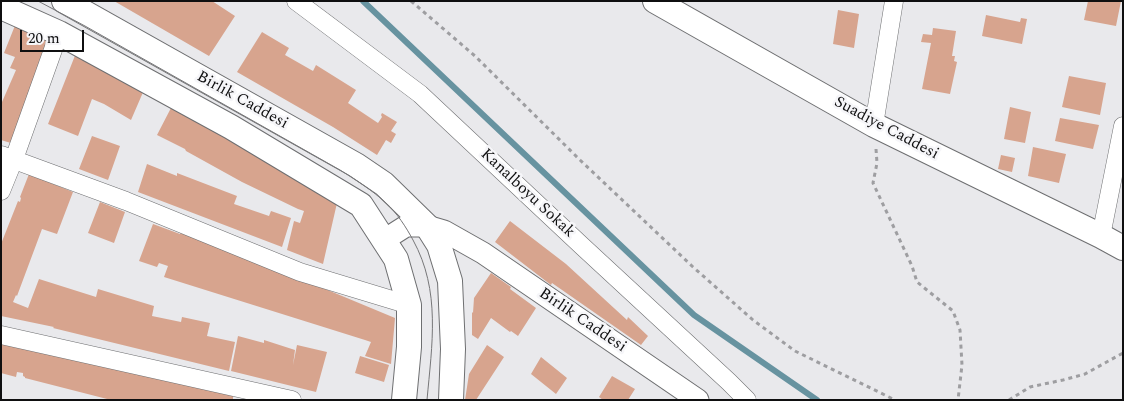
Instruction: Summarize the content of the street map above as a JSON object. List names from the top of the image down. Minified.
{"streets":{"main road":["Birlik Caddesi","Suadiye Caddesi"],"street":["Kanalboyu Sokak"]},"scale_bar":"20 m"}
